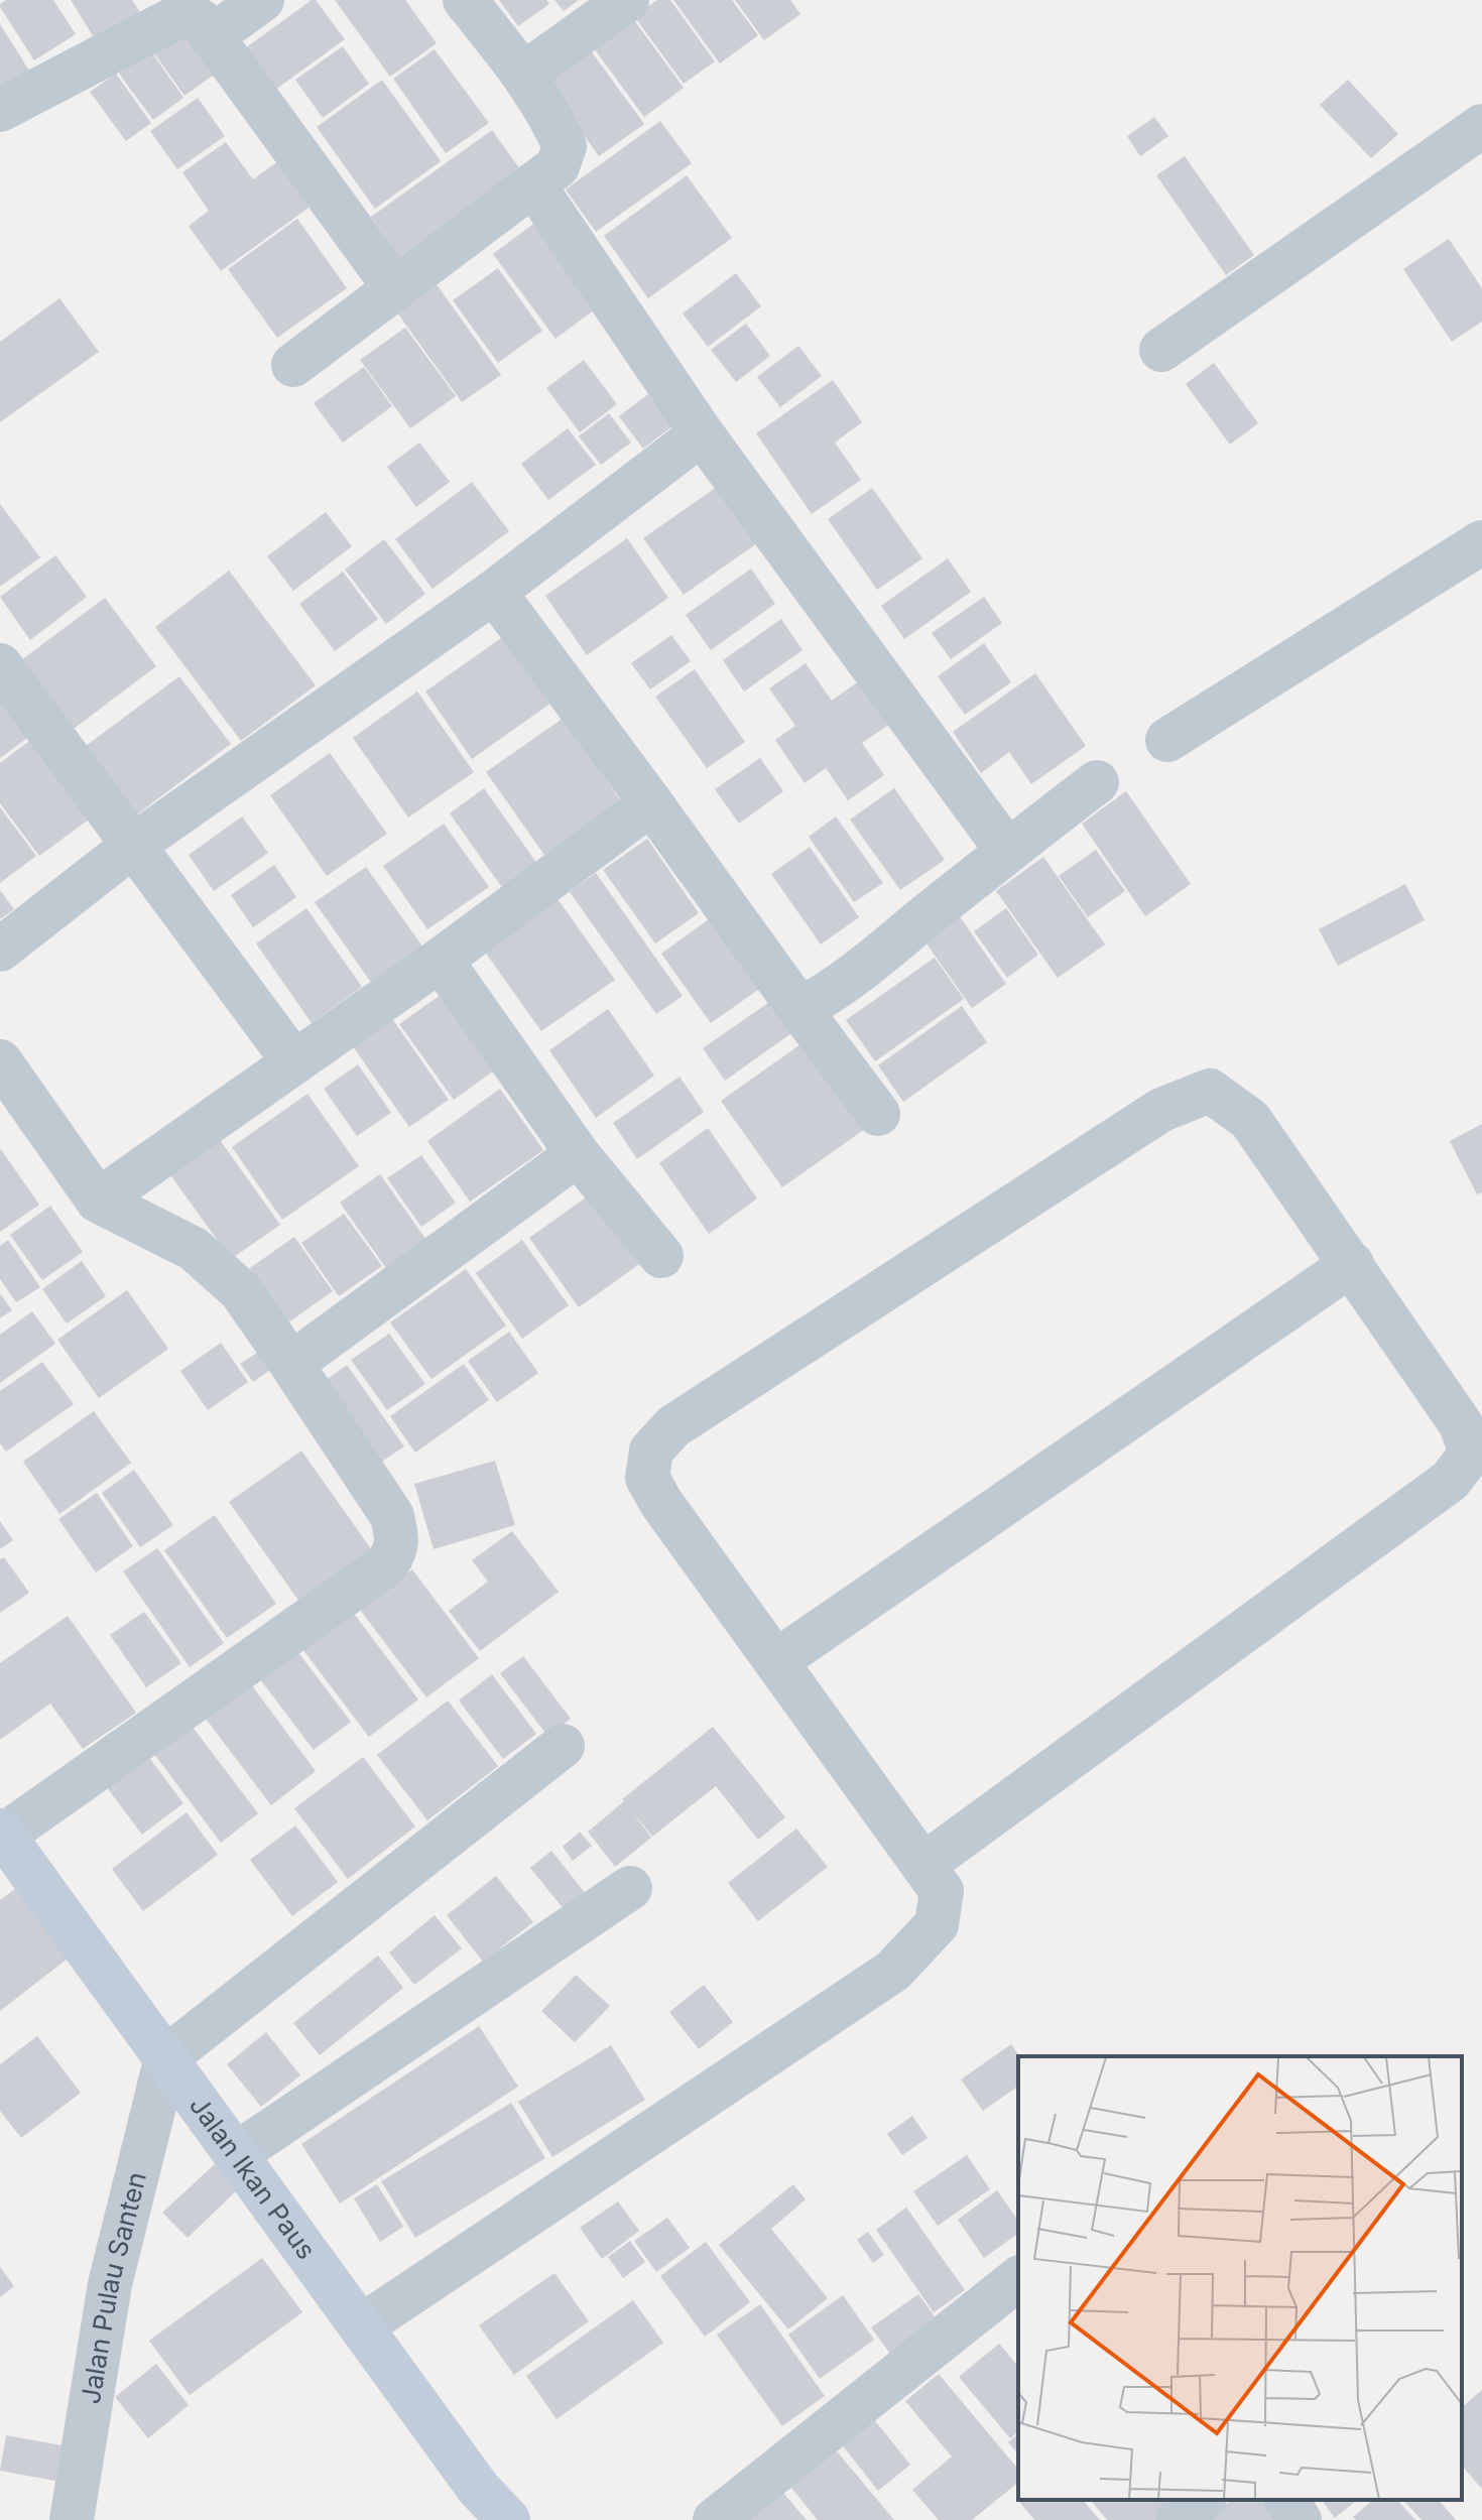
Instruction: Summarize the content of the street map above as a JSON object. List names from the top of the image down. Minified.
{"streets":{"main road":["Jalan Ikan Paus"],"street":["Jalan Pulau Santen"]},"crossings":[["Jalan Ikan Paus","Jalan Pulau Santen"]]}
